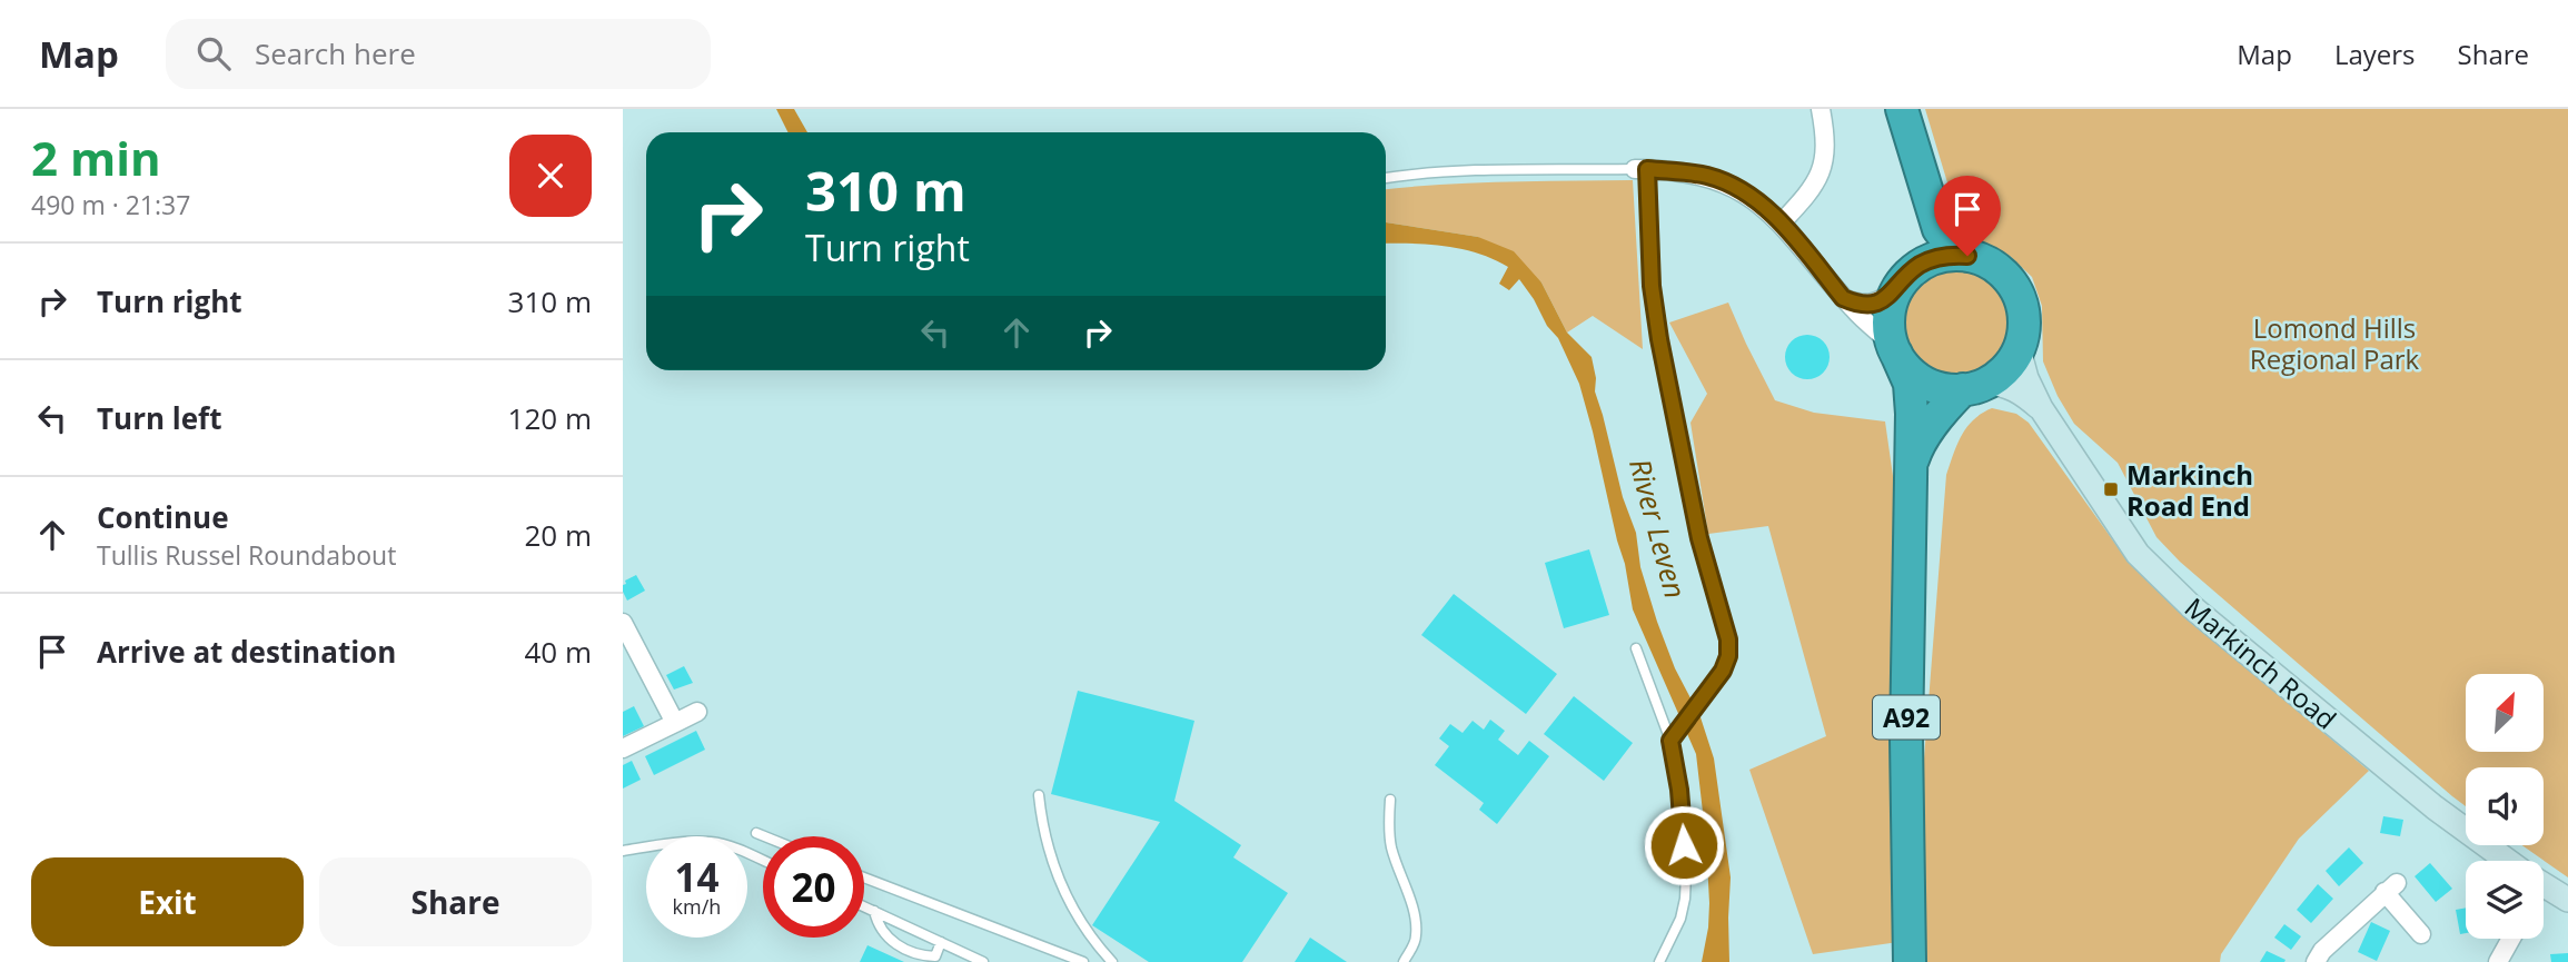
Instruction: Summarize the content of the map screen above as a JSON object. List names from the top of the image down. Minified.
{"streets":{"highway":["A92"],"main road":["Markinch Road"]},"crossings":[["Markinch Road","A92"]],"water":["River Leven"],"parks":["Lomond Hills Regional Park"],"places":{"transit":["Markinch Road End"]},"north":"top right","page":{"header":"Map","search":"Search here","nav":["Map","Layers","Share"],"heading":["2 min","490 m · 21:37"],"turn":["310 m","Turn right"],"list":[{"name":"Turn right","value":"310 m"},{"name":"Turn left","value":"120 m"},{"name":"Continue","note":"Tullis Russel Roundabout","value":"20 m"},{"name":"Arrive at destination","value":"40 m"}],"speed":"14 km/h","limit":"20","buttons":["Exit","Share"]}}
